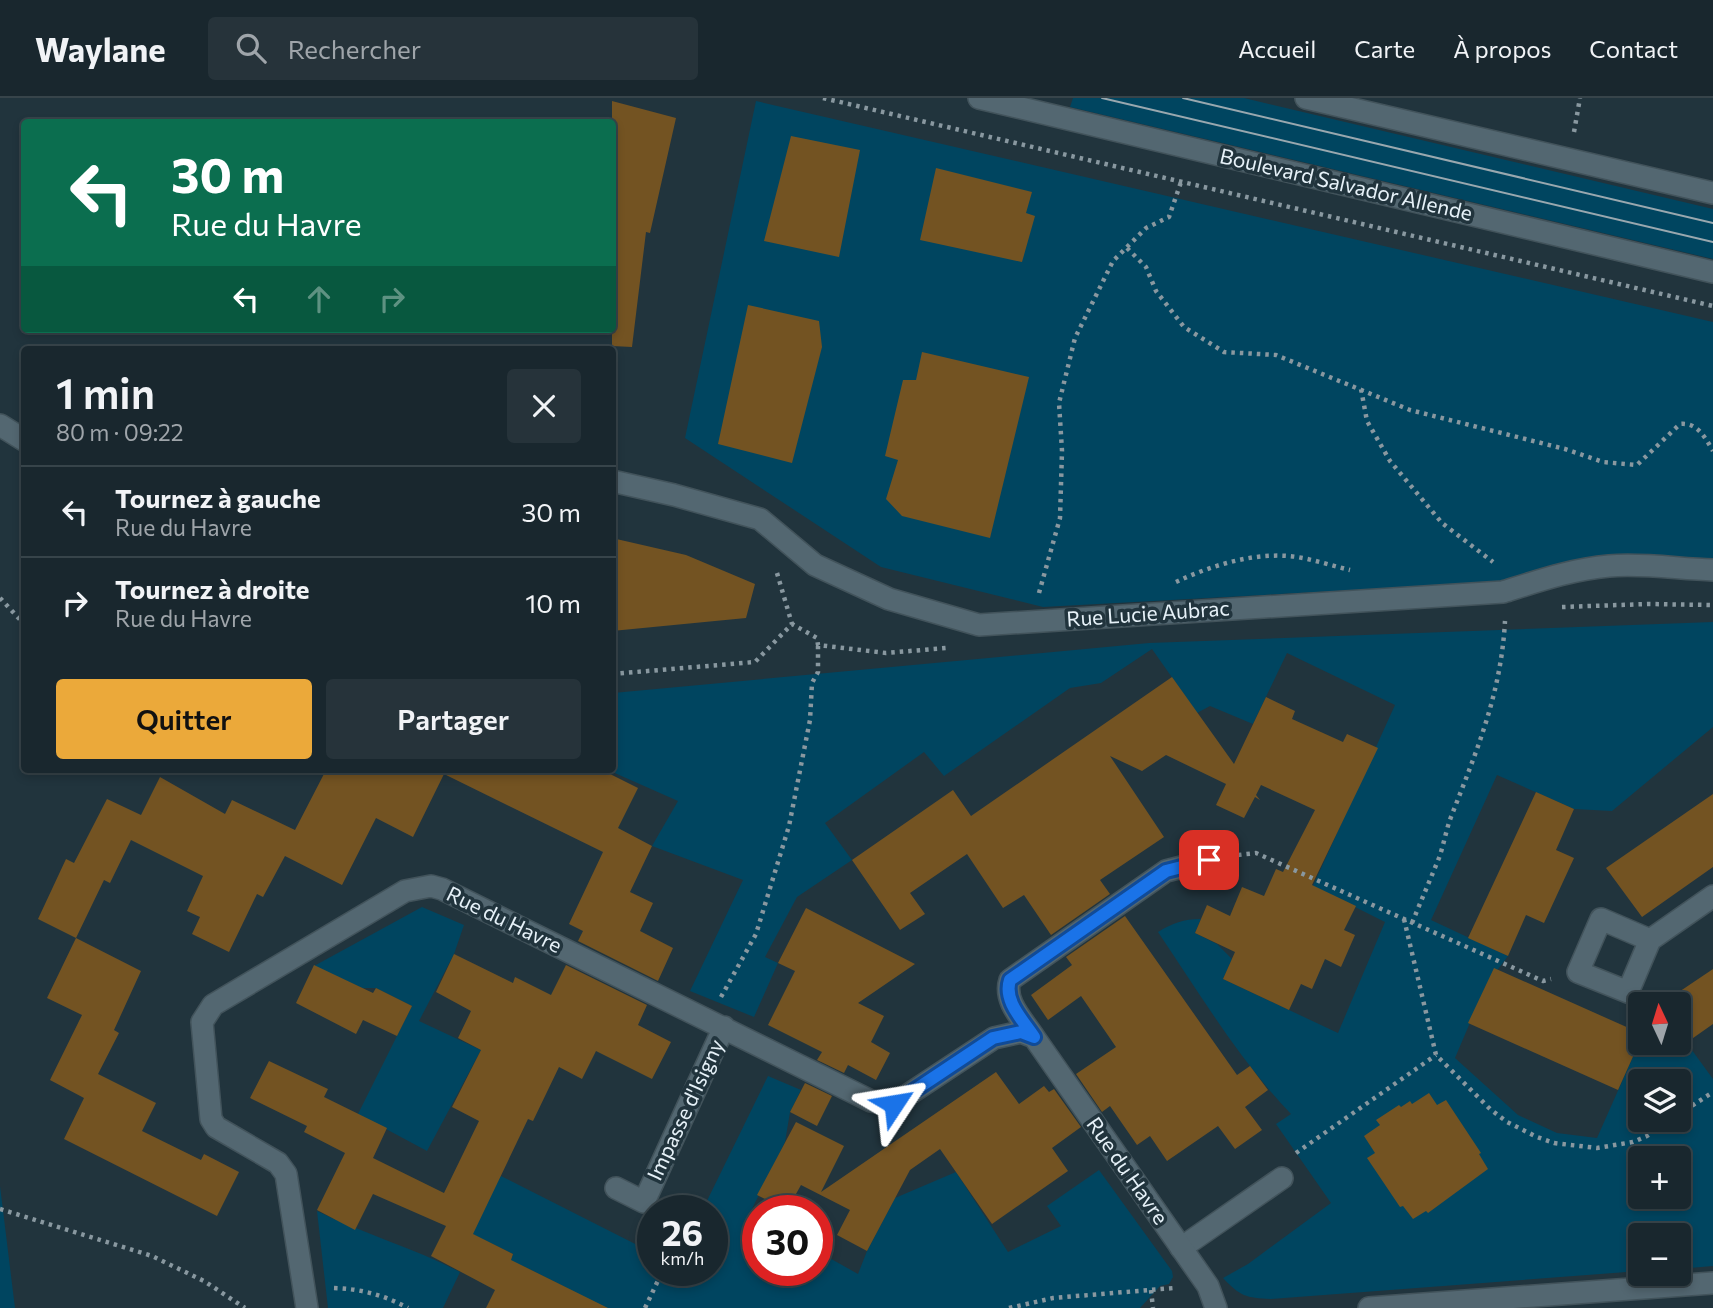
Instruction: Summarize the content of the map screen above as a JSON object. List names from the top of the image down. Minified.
{"streets":{"street":["Boulevard Salvador Allende","Rue Lucie Aubrac","Rue du Havre","Impasse d'Isigny"]},"crossings":[["Rue du Havre","Impasse d'Isigny"]],"north":"top","page":{"header":"Waylane","search":"Rechercher","nav":["Accueil","Carte","À propos","Contact"],"turn":["30 m","Rue du Havre"],"heading":["1 min","80 m · 09:22"],"list":[{"name":"Tournez à gauche","note":"Rue du Havre","value":"30 m"},{"name":"Tournez à droite","note":"Rue du Havre","value":"10 m"}],"buttons":["Quitter","Partager"],"map_buttons":["+","−"],"speed":"26 km/h","limit":"30"}}
